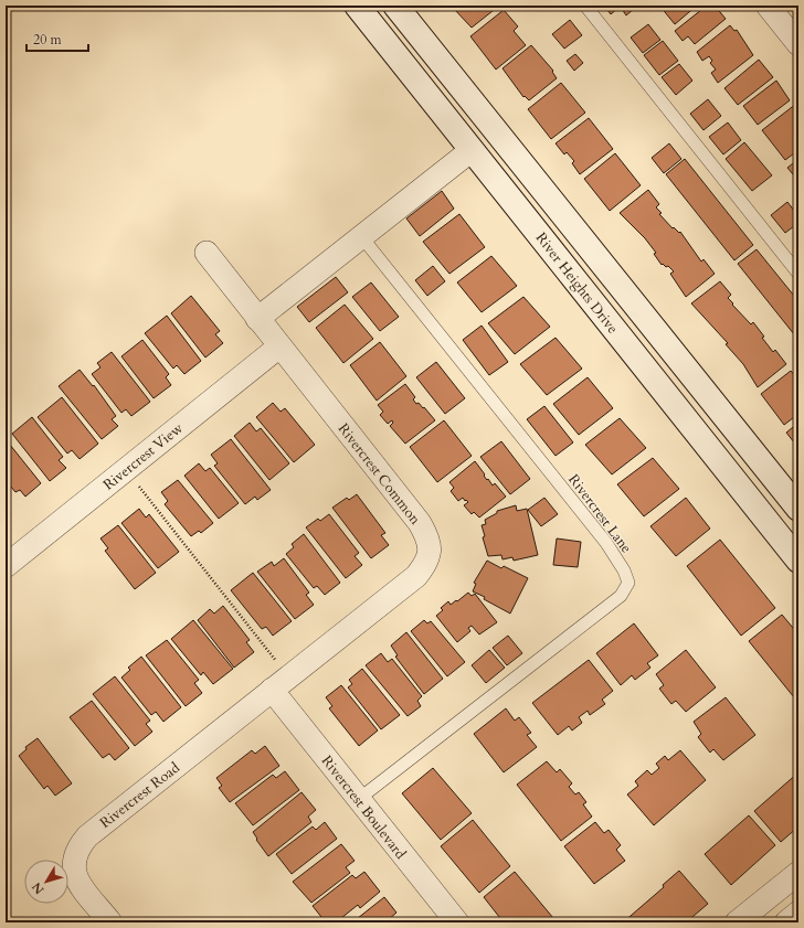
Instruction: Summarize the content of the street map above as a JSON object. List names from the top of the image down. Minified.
{"streets":{"street":["River Heights Drive","Rivercrest View","Rivercrest Common","Rivercrest Road","Rivercrest Boulevard"],"lane":["Rivercrest Lane"]},"crossings":[["Rivercrest View","Rivercrest Common"],["Rivercrest Common","Rivercrest Road"],["Rivercrest Common","Rivercrest Boulevard"],["Rivercrest Lane","Rivercrest Boulevard"],["Rivercrest Road","Rivercrest Boulevard"]],"scale_bar":"20 m","north":"bottom left"}
